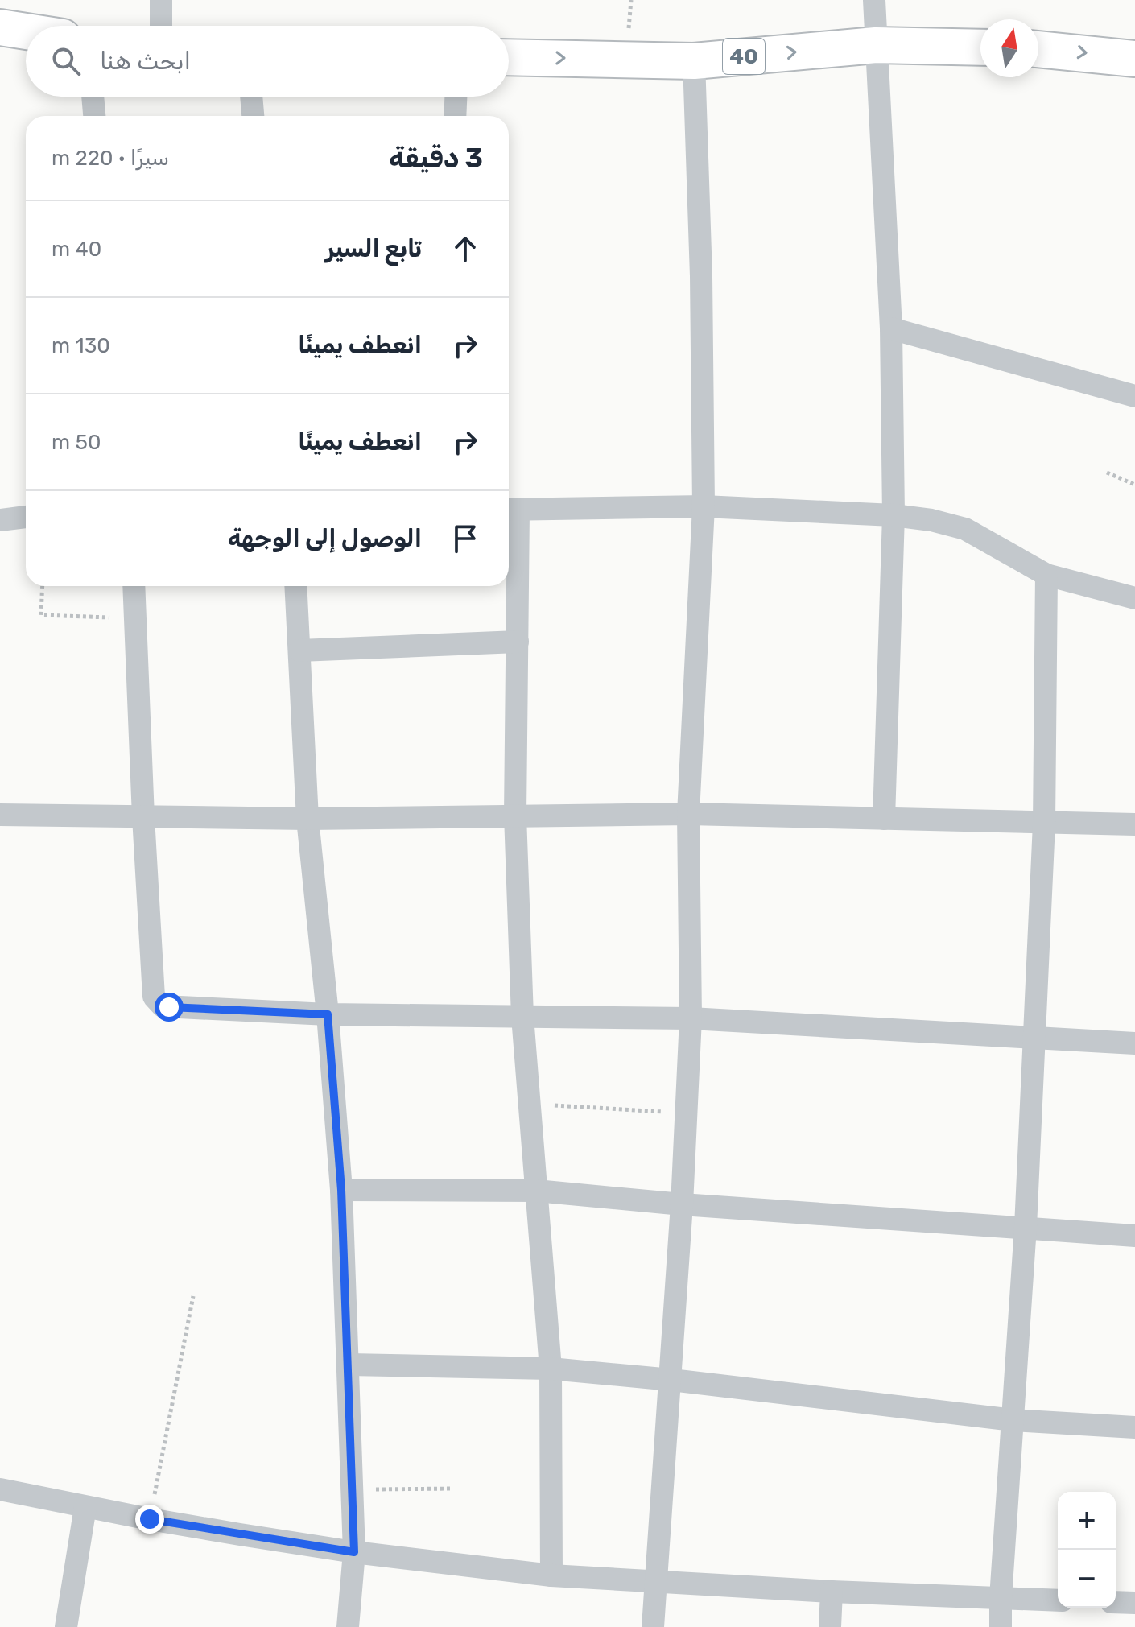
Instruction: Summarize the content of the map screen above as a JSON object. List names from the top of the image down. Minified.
{"streets":{"highway":["40"]},"north":"top","page":{"search":"ابحث هنا","heading":["3 دقيقة","سيرًا · 220 m"],"list":[["تابع السير","40 m"],["انعطف يمينًا","130 m"],["انعطف يمينًا","50 m"],"الوصول إلى الوجهة"],"map_buttons":["+","−"]}}
